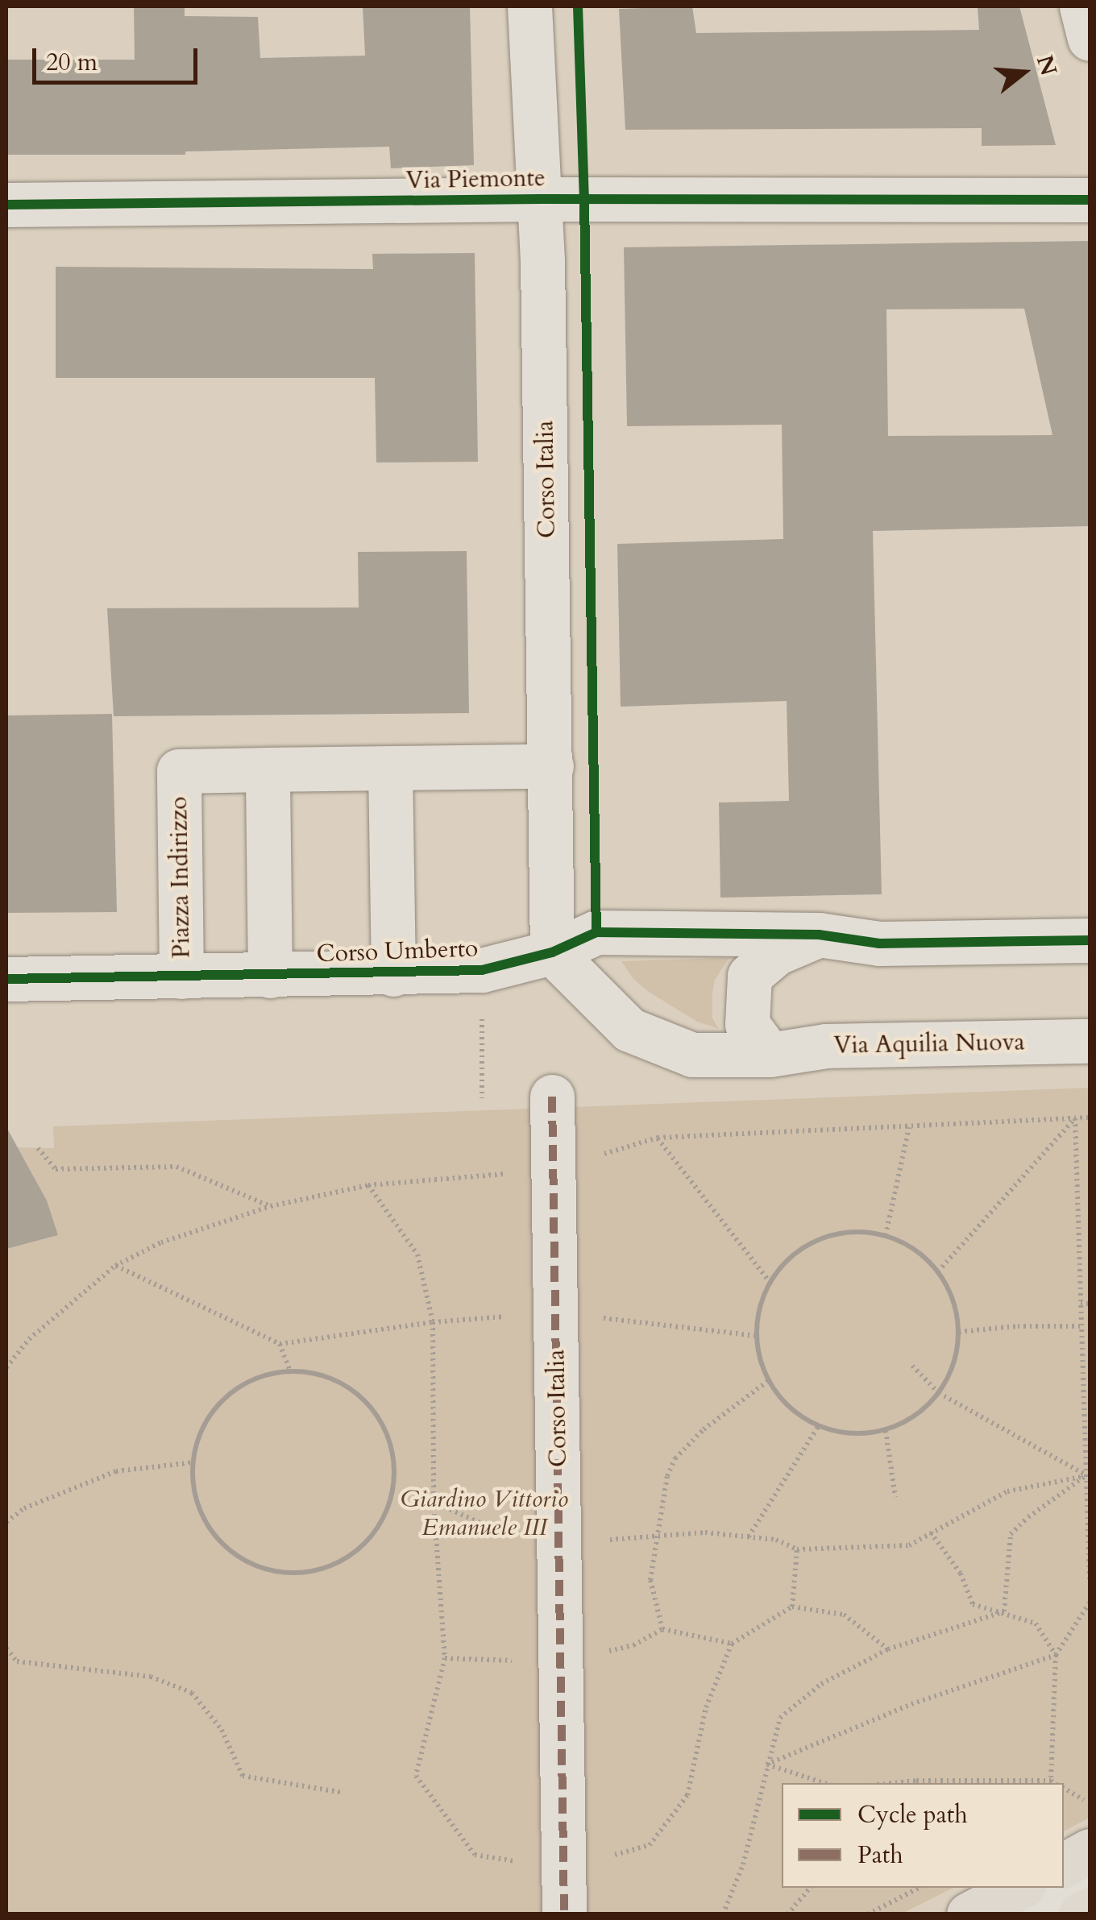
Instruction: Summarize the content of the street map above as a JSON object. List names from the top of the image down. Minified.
{"streets":{"street":["Via Piemonte","Corso Italia","Piazza Indirizzo","Corso Umberto","Via Aquilia Nuova"]},"crossings":[["Via Piemonte","Corso Italia"],["Corso Italia","Piazza Indirizzo"],["Corso Italia","Corso Umberto"],["Corso Italia","Via Aquilia Nuova"],["Piazza Indirizzo","Corso Umberto"],["Corso Umberto","Via Aquilia Nuova"]],"parks":["Giardino Vittorio Emanuele III"],"legend":["Cycle path","Path"],"scale_bar":"20 m","north":"right"}
